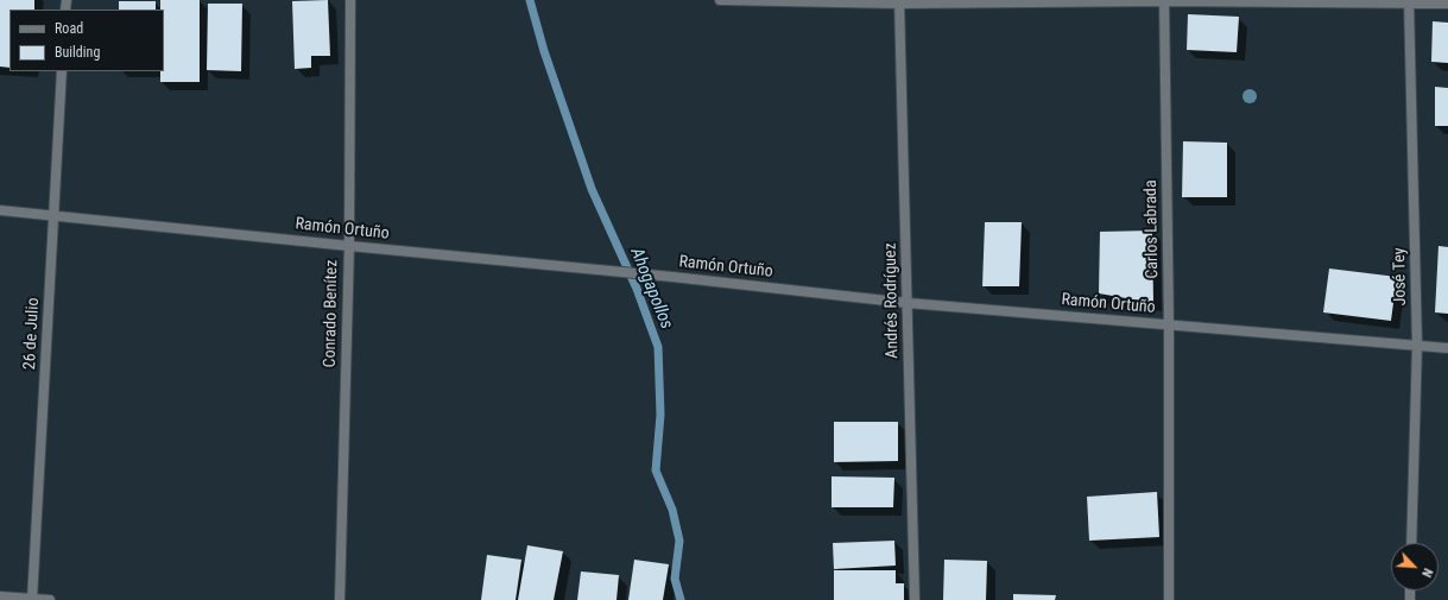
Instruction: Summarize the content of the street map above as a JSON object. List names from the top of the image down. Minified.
{"streets":{"street":["Ramón Ortuño","Carlos Labrada","José Tey","Andrés Rodríguez","Conrado Benítez","26 de Julio"]},"crossings":[["Ramón Ortuño","Carlos Labrada"],["Ramón Ortuño","José Tey"],["Ramón Ortuño","Andrés Rodríguez"],["Ramón Ortuño","Conrado Benítez"],["Ramón Ortuño","26 de Julio"]],"water":["Ahogapollos"],"legend":["Road","Building"],"north":"bottom right"}
